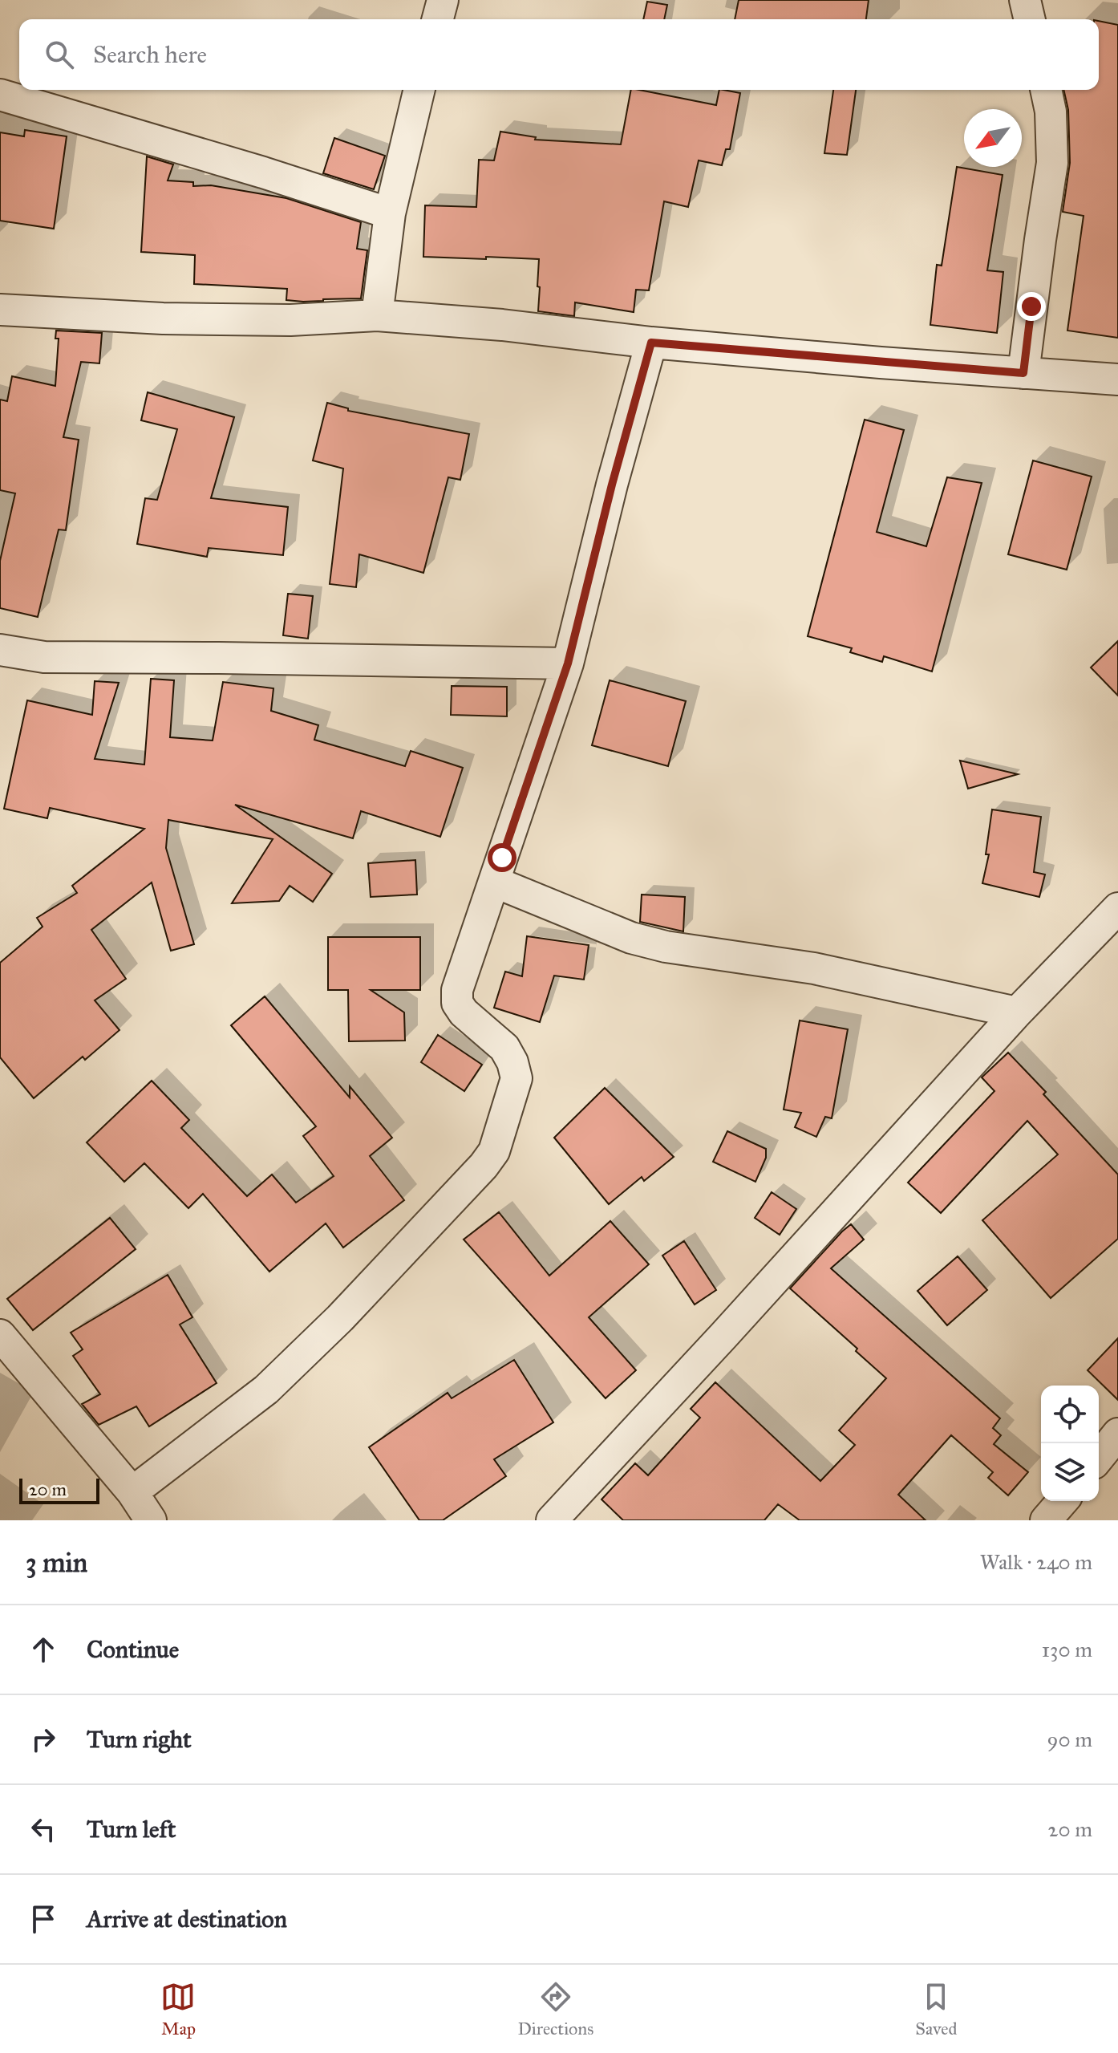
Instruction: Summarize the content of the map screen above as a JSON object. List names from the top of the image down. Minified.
{"scale_bar":"20 m","north":"bottom left","page":{"search":"Search here","scale":"20 m","heading":["3 min","Walk · 240 m"],"list":[["Continue","130 m"],["Turn right","90 m"],["Turn left","20 m"],"Arrive at destination"],"nav":["Map","Directions","Saved"]}}
